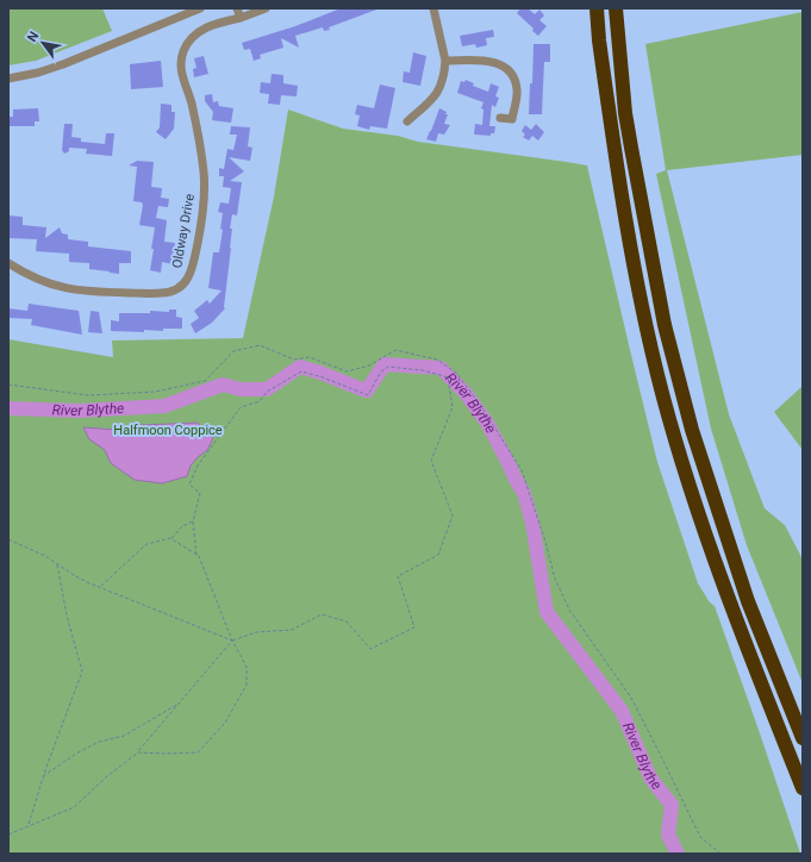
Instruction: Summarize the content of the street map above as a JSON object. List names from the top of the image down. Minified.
{"streets":{"street":["Oldway Drive"]},"water":["River Blythe"],"parks":["Halfmoon Coppice"],"north":"top left"}
